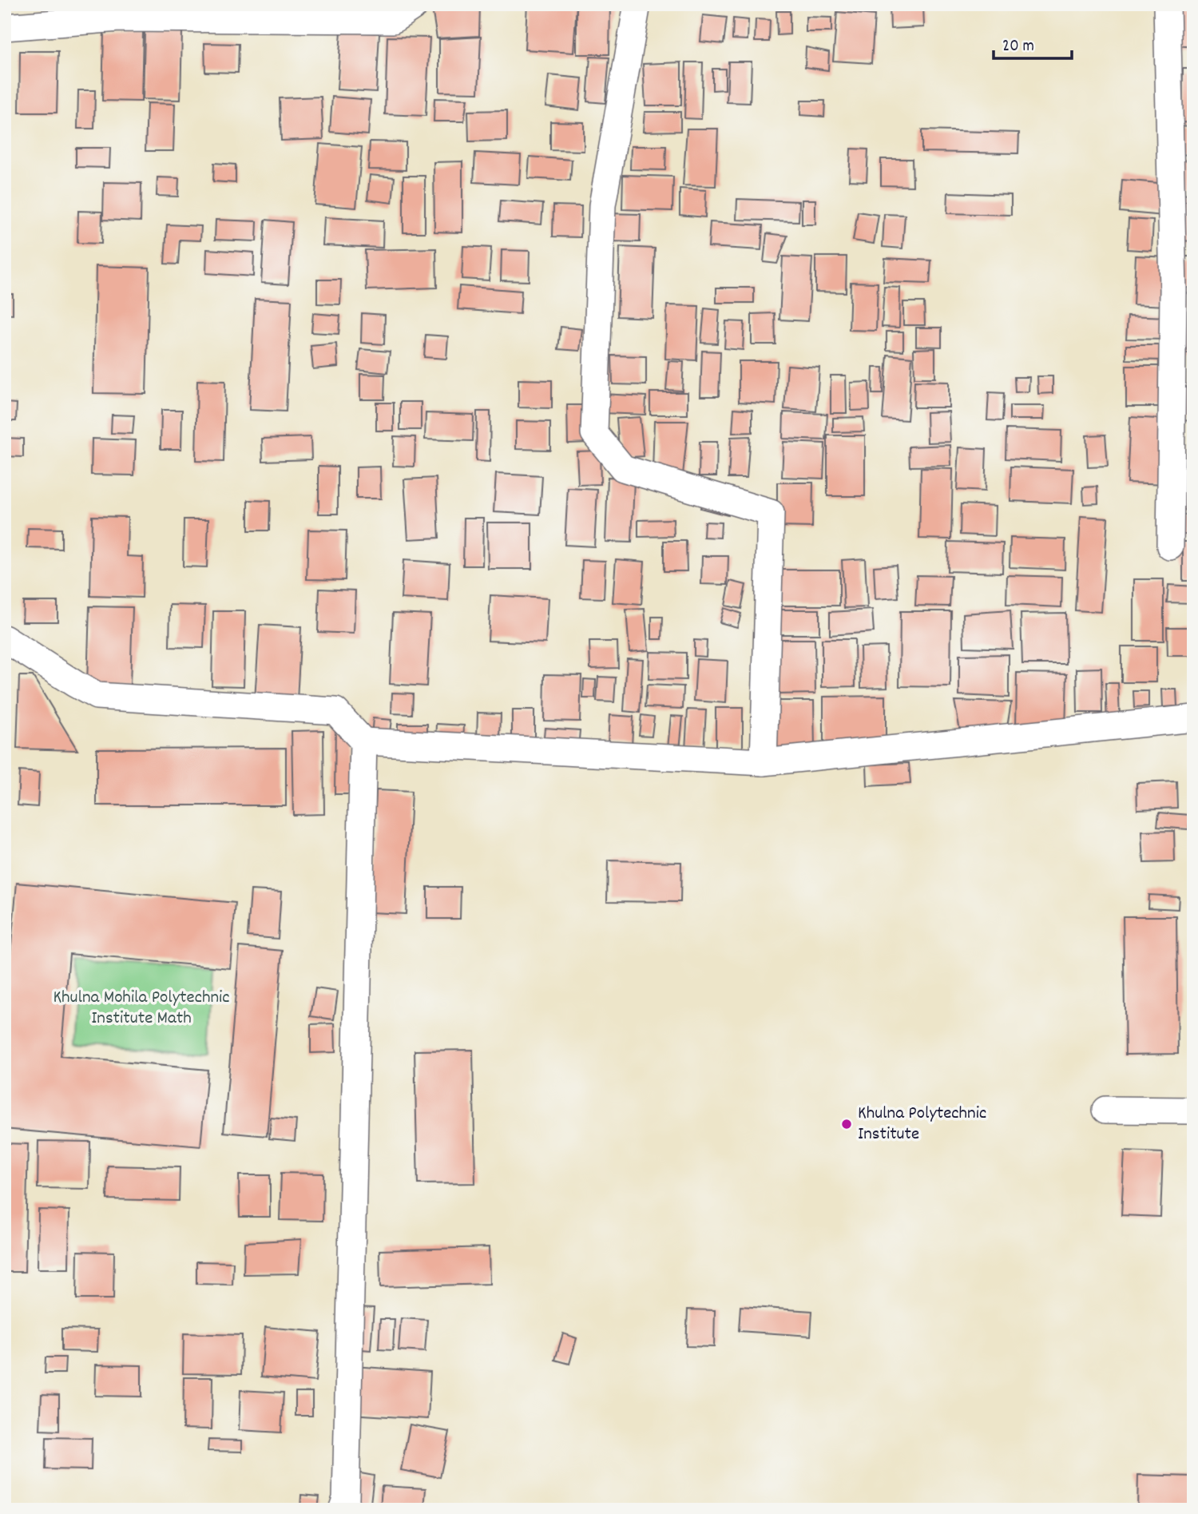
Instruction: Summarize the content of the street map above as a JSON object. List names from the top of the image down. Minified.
{"parks":["Khulna Mohila Polytechnic Institute Math"],"places":["Khulna Polytechnic Institute"],"scale_bar":"20 m"}
